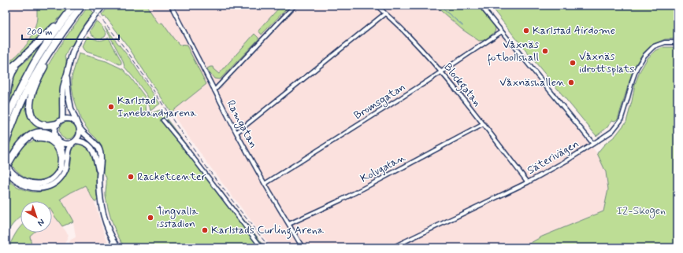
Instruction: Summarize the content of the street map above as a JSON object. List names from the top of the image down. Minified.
{"streets":{"street":["Blockgatan","Bromsgatan","Ramgatan","Säterivägen","Kolvgatan"]},"crossings":[["Blockgatan","Bromsgatan"],["Blockgatan","Säterivägen"],["Blockgatan","Kolvgatan"],["Bromsgatan","Ramgatan"],["Ramgatan","Kolvgatan"]],"parks":["I2-Skogen"],"places":["Karlstad Airdome","Våxnäs fotbollshall","Våxnäs idrottsplats","Våxnäshallen","Karlstad Innebandyarena","Racketcenter","Tingvalla isstadion","Karlstads Curling Arena"],"scale_bar":"200 m","north":"bottom right"}
